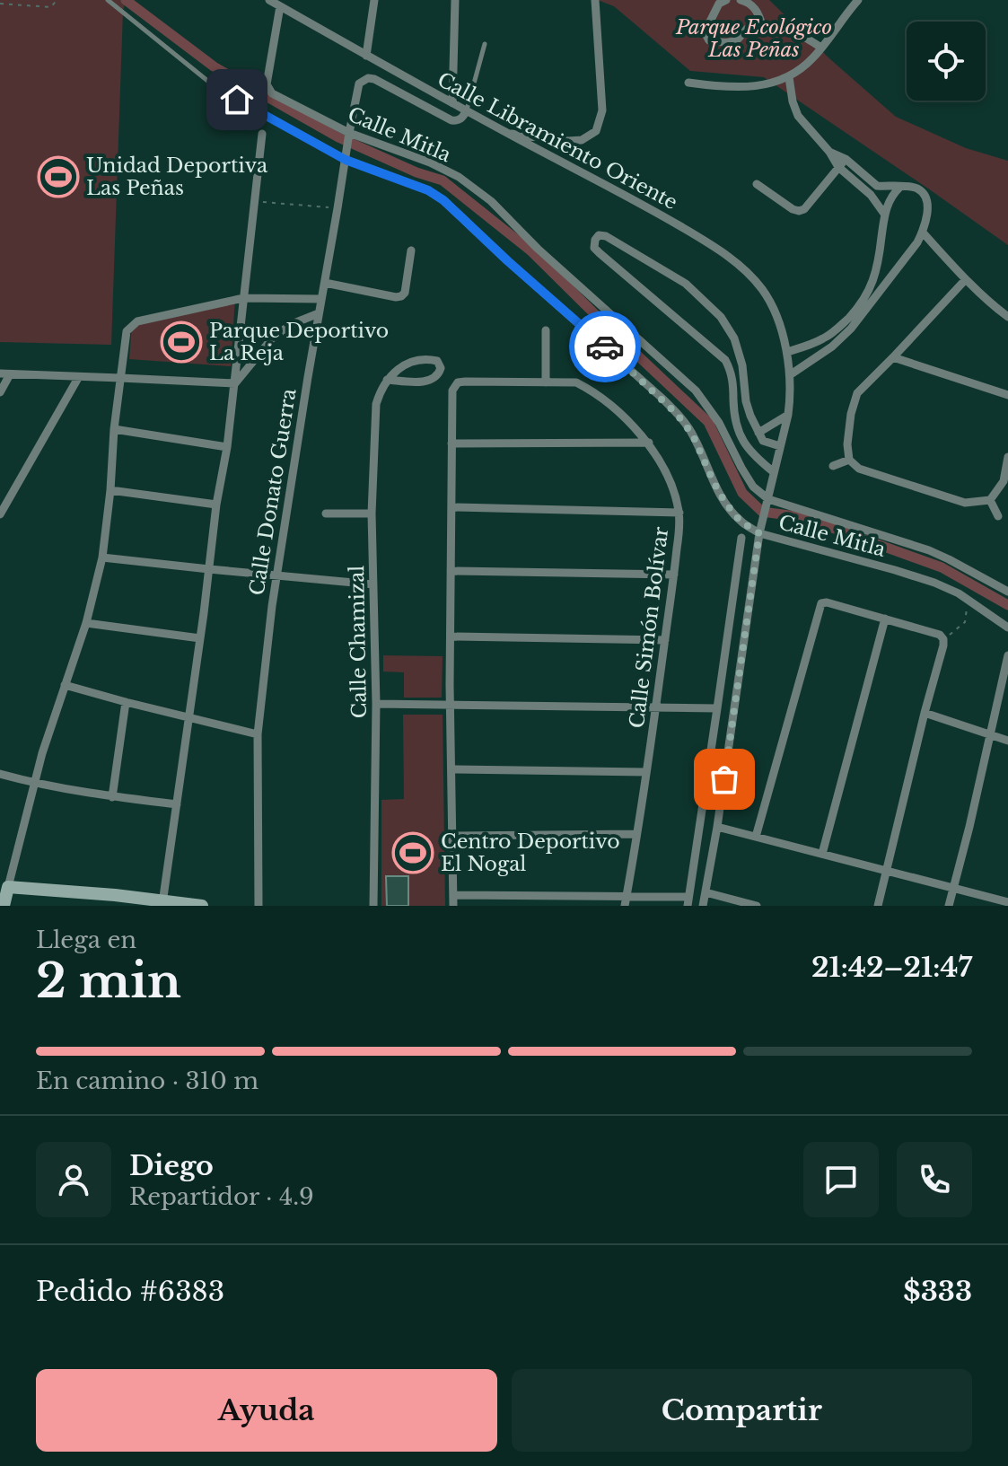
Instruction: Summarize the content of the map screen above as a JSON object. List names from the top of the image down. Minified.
{"streets":{"street":["Calle Mitla","Calle Libramiento Oriente","Calle Donato Guerra","Calle Simón Bolívar","Calle Chamizal"]},"crossings":[["Calle Mitla","Calle Libramiento Oriente"],["Calle Mitla","Calle Donato Guerra"],["Calle Libramiento Oriente","Calle Donato Guerra"]],"parks":["Parque Ecológico Las Peñas"],"places":{"sports":["Unidad Deportiva Las Peñas","Parque Deportivo La Reja","Centro Deportivo El Nogal"]},"page":{"heading":["2 min","Llega en","21:42–21:47"],"panel":["Diego","Repartidor · 4.9","Pedido #6383","$333"],"bar":"En camino · 310 m","buttons":["Ayuda","Compartir"]}}
